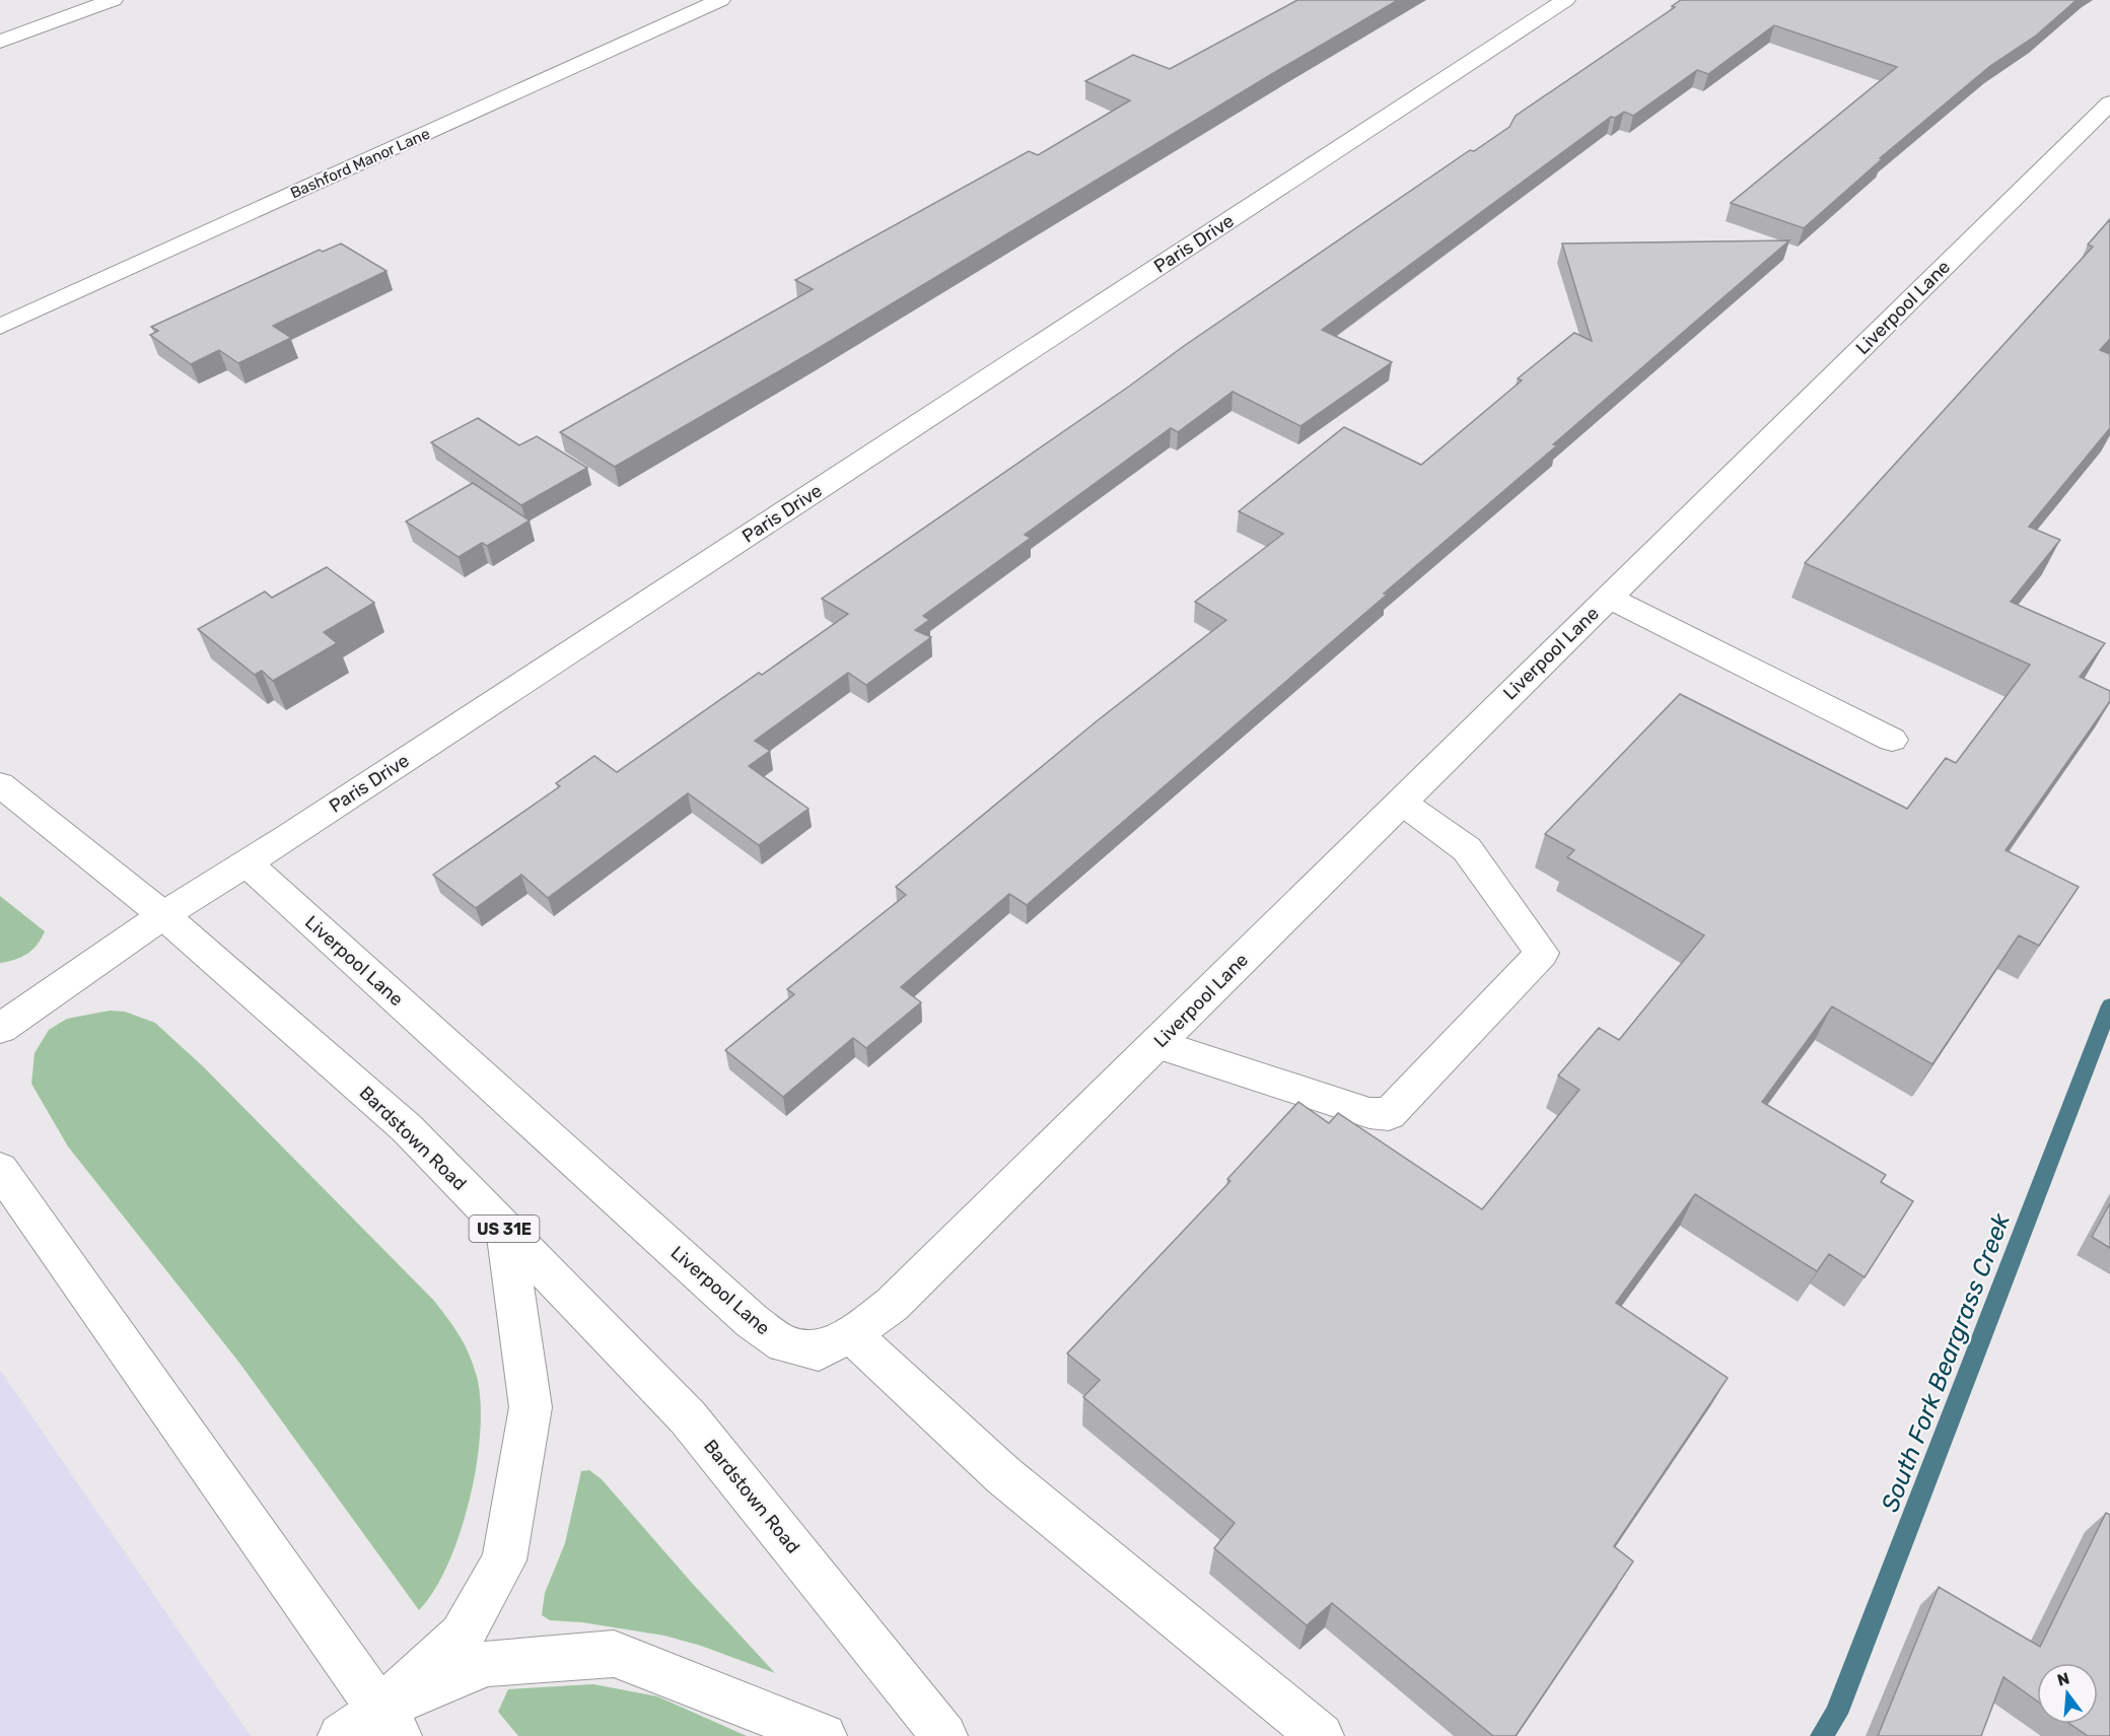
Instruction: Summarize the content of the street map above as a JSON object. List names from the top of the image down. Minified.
{"streets":{"street":["Bashford Manor Lane","Paris Drive","Liverpool Lane","Bardstown Road","US 31E"]},"crossings":[["Paris Drive","Liverpool Lane"],["Paris Drive","Bardstown Road"]],"water":["South Fork Beargrass Creek"],"north":"top"}
